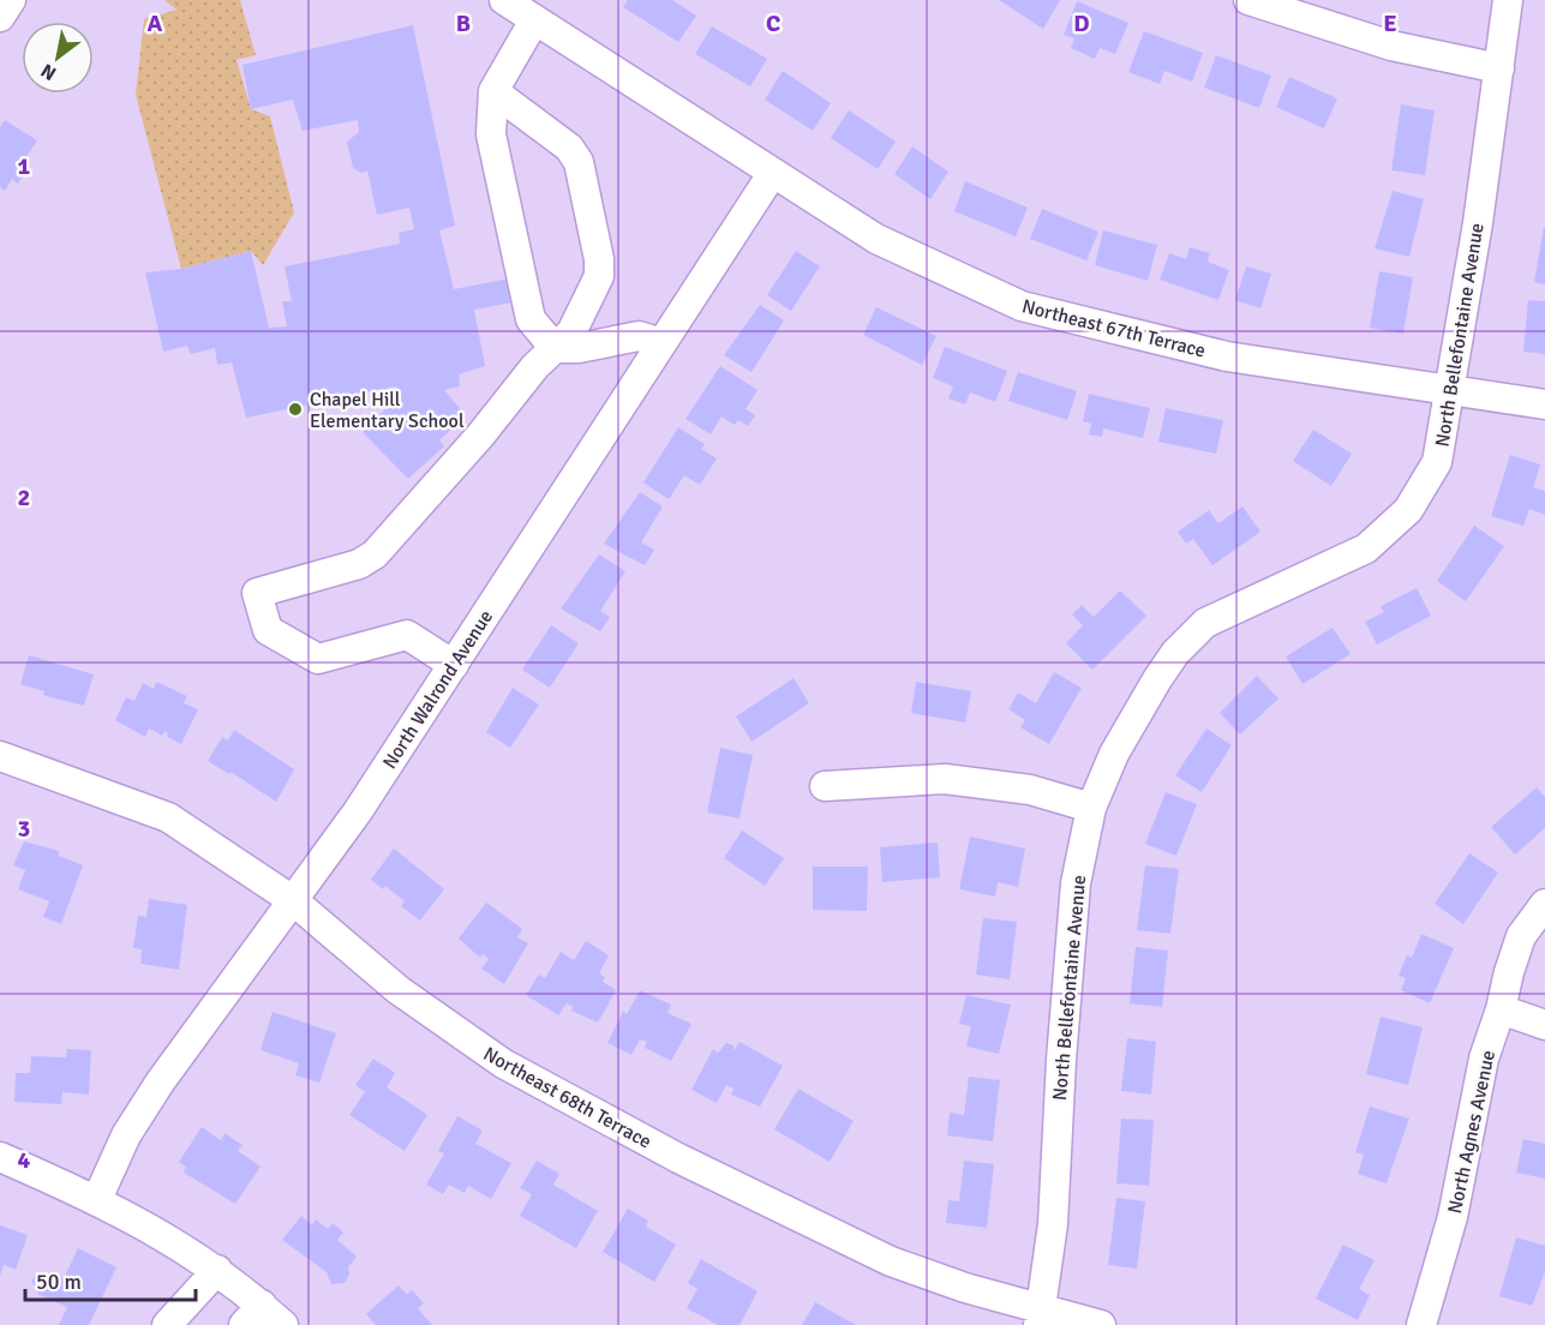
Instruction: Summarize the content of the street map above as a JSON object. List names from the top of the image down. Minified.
{"streets":{"street":["Northeast 67th Terrace","North Bellefontaine Avenue","North Walrond Avenue","Northeast 68th Terrace","North Agnes Avenue"]},"crossings":[["Northeast 67th Terrace","North Bellefontaine Avenue"],["Northeast 67th Terrace","North Walrond Avenue"],["North Bellefontaine Avenue","Northeast 68th Terrace"],["North Walrond Avenue","Northeast 68th Terrace"]],"places":["Chapel Hill Elementary School"],"scale_bar":"50 m","north":"bottom left","grid":{"columns":["A","B","C","D","E"],"rows":["1","2","3","4"]}}
